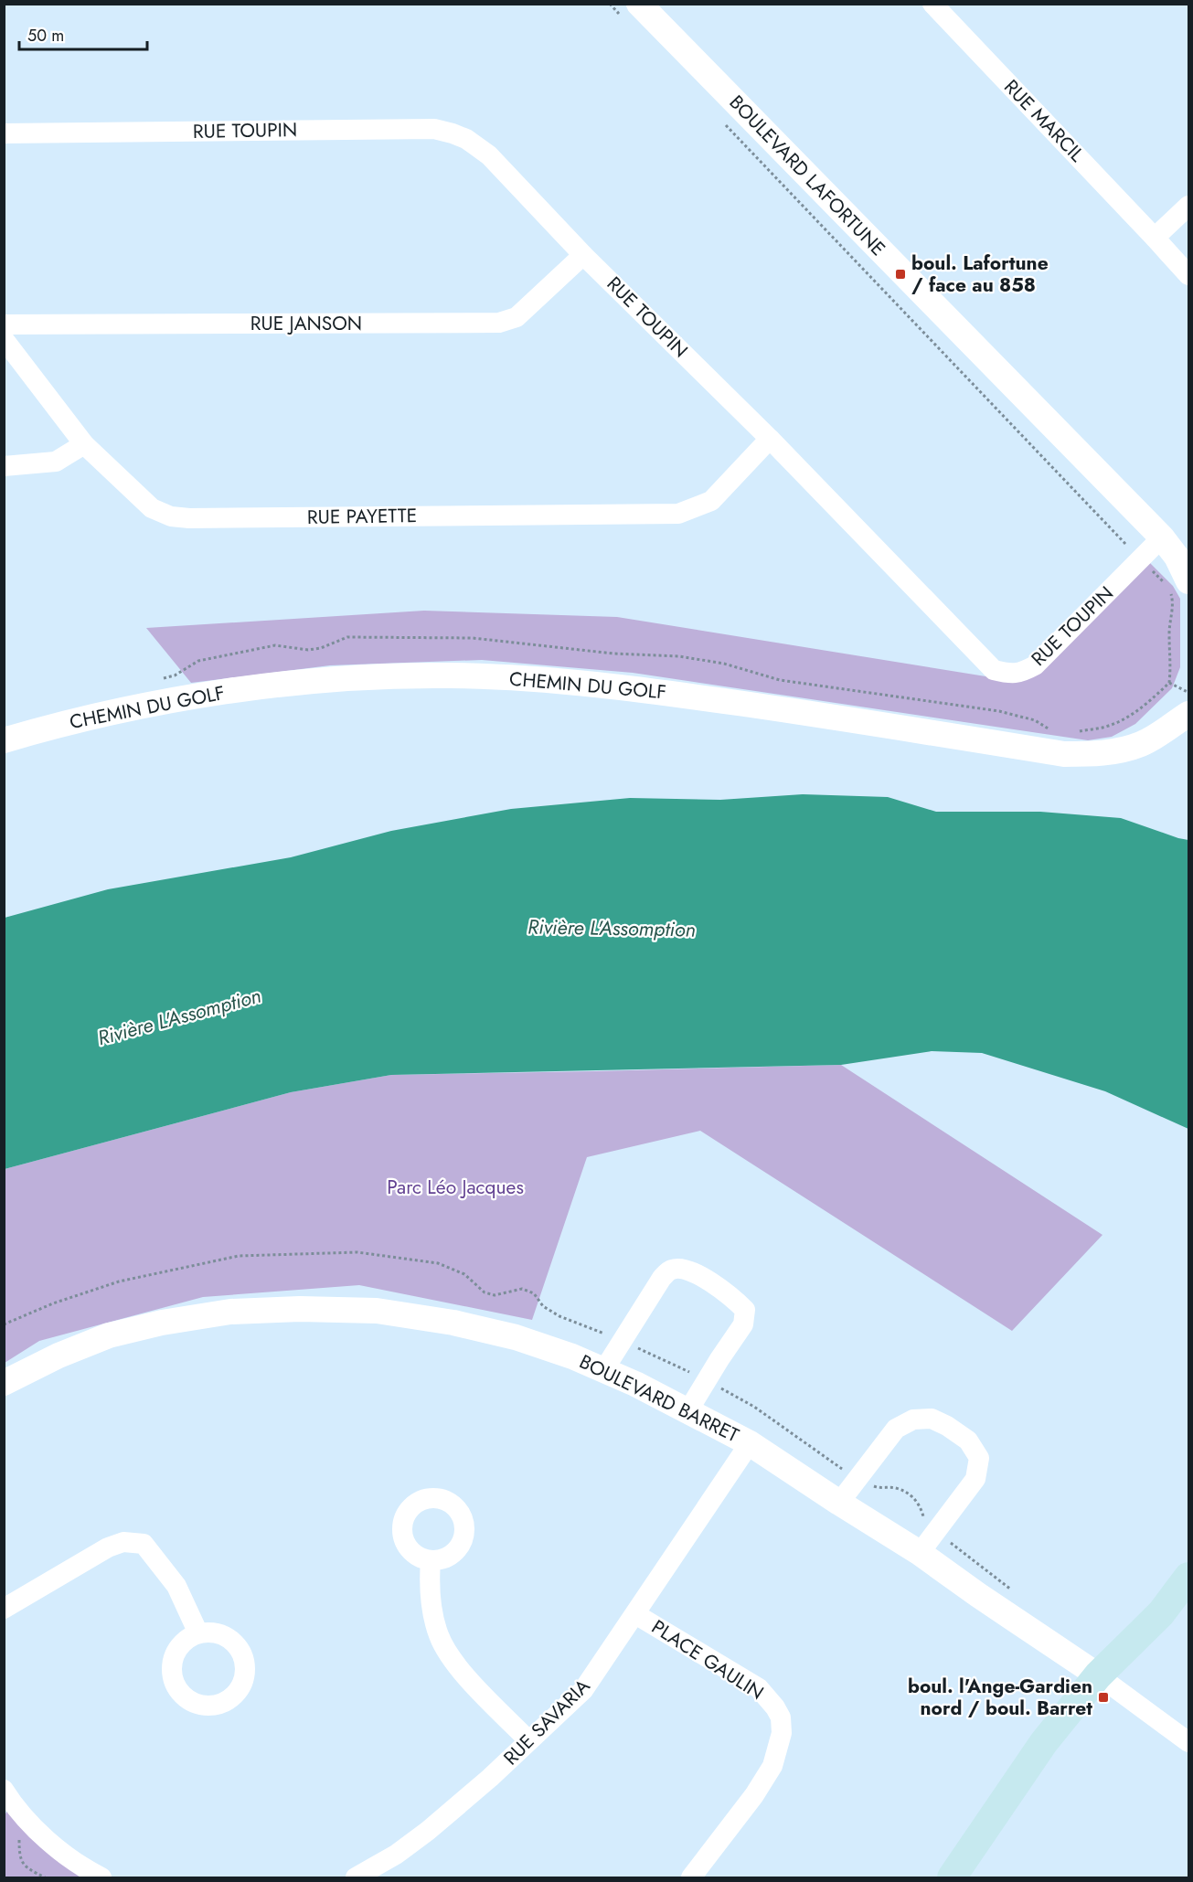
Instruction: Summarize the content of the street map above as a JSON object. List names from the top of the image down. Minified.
{"streets":{"street":["RUE MARCIL","RUE TOUPIN","BOULEVARD LAFORTUNE","RUE JANSON","RUE PAYETTE","CHEMIN DU GOLF","BOULEVARD BARRET","PLACE GAULIN","RUE SAVARIA"]},"crossings":[["RUE TOUPIN","BOULEVARD LAFORTUNE"],["RUE TOUPIN","RUE JANSON"],["RUE TOUPIN","RUE PAYETTE"],["BOULEVARD BARRET","RUE SAVARIA"],["PLACE GAULIN","RUE SAVARIA"]],"water":["Rivière L'Assomption"],"parks":["Parc Léo Jacques"],"places":{"transit":["boul. Lafortune / face au 858","boul. l'Ange-Gardien nord / boul. Barret"]},"scale_bar":"50 m"}
